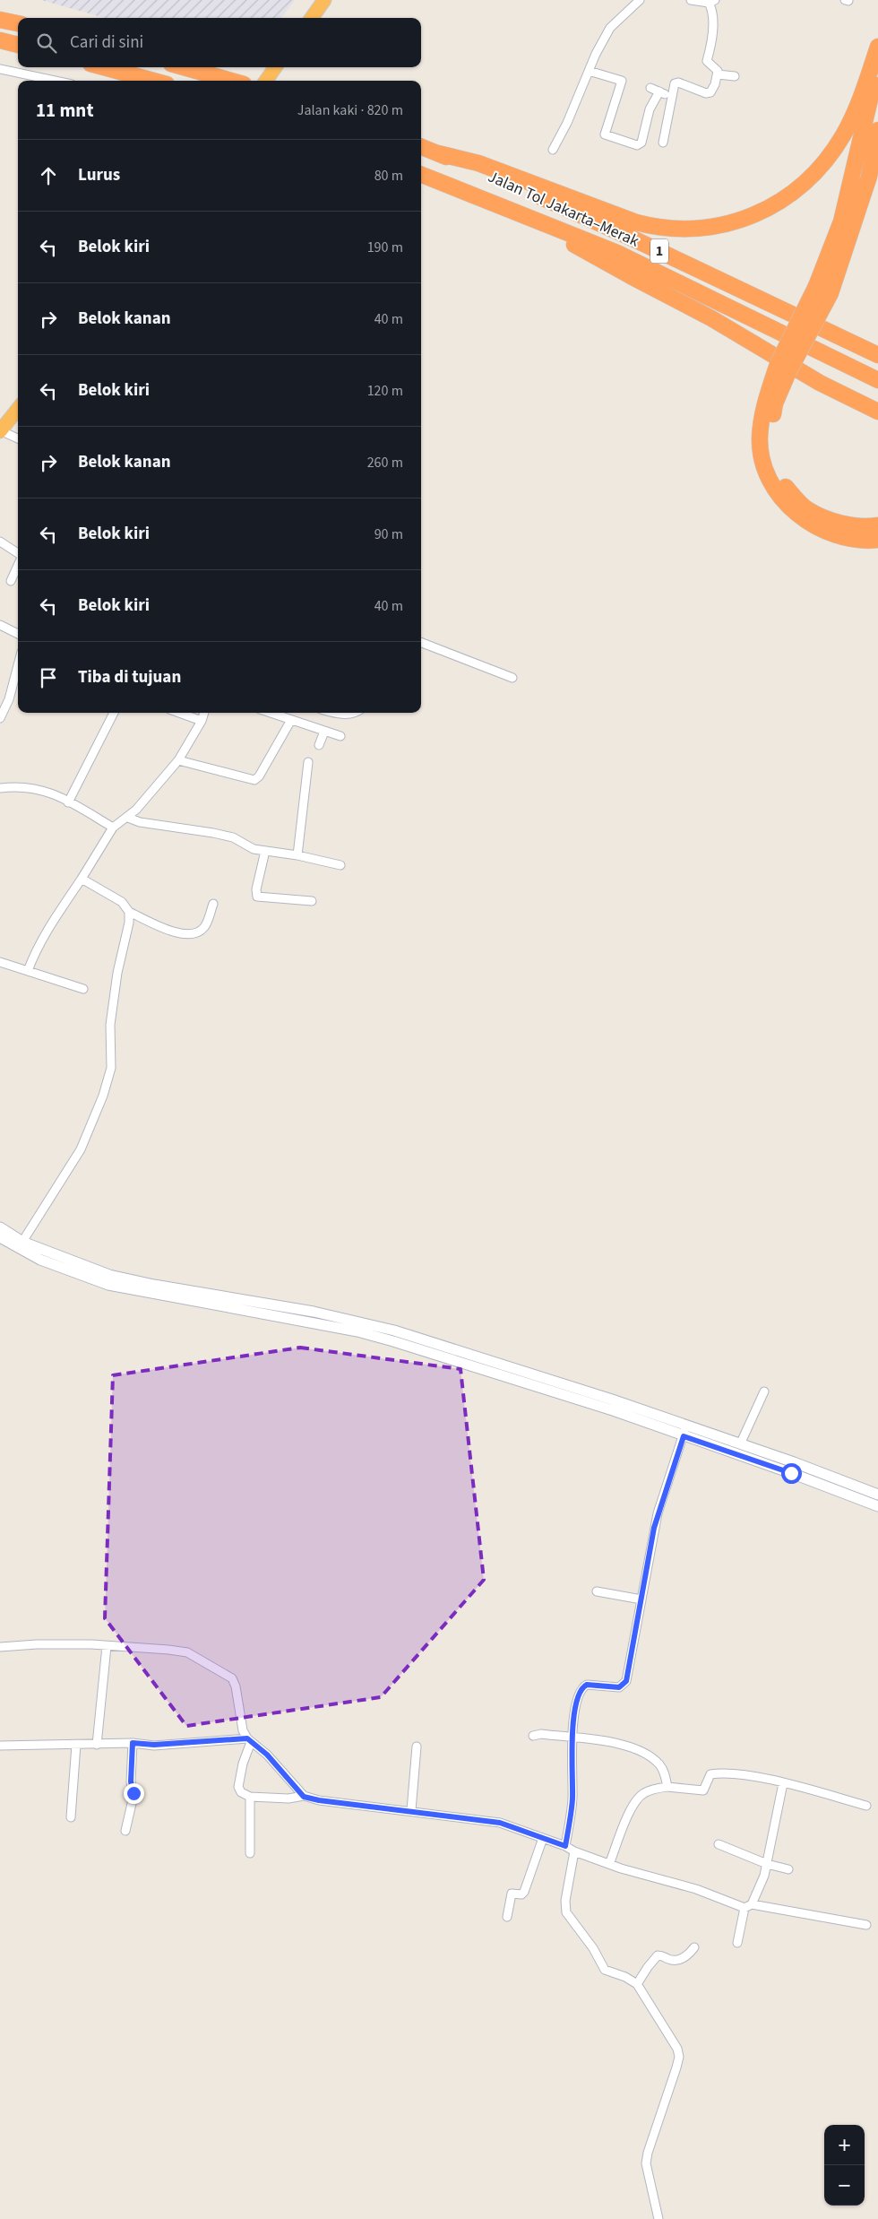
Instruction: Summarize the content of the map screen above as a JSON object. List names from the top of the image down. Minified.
{"streets":{"highway":["Jalan Tol Jakarta–Merak","1"]},"page":{"search":"Cari di sini","heading":["11 mnt","Jalan kaki · 820 m"],"list":[["Lurus","80 m"],["Belok kiri","190 m"],["Belok kanan","40 m"],["Belok kiri","120 m"],["Belok kanan","260 m"],["Belok kiri","90 m"],["Belok kiri","40 m"],"Tiba di tujuan"],"map_buttons":["+","−"]}}
